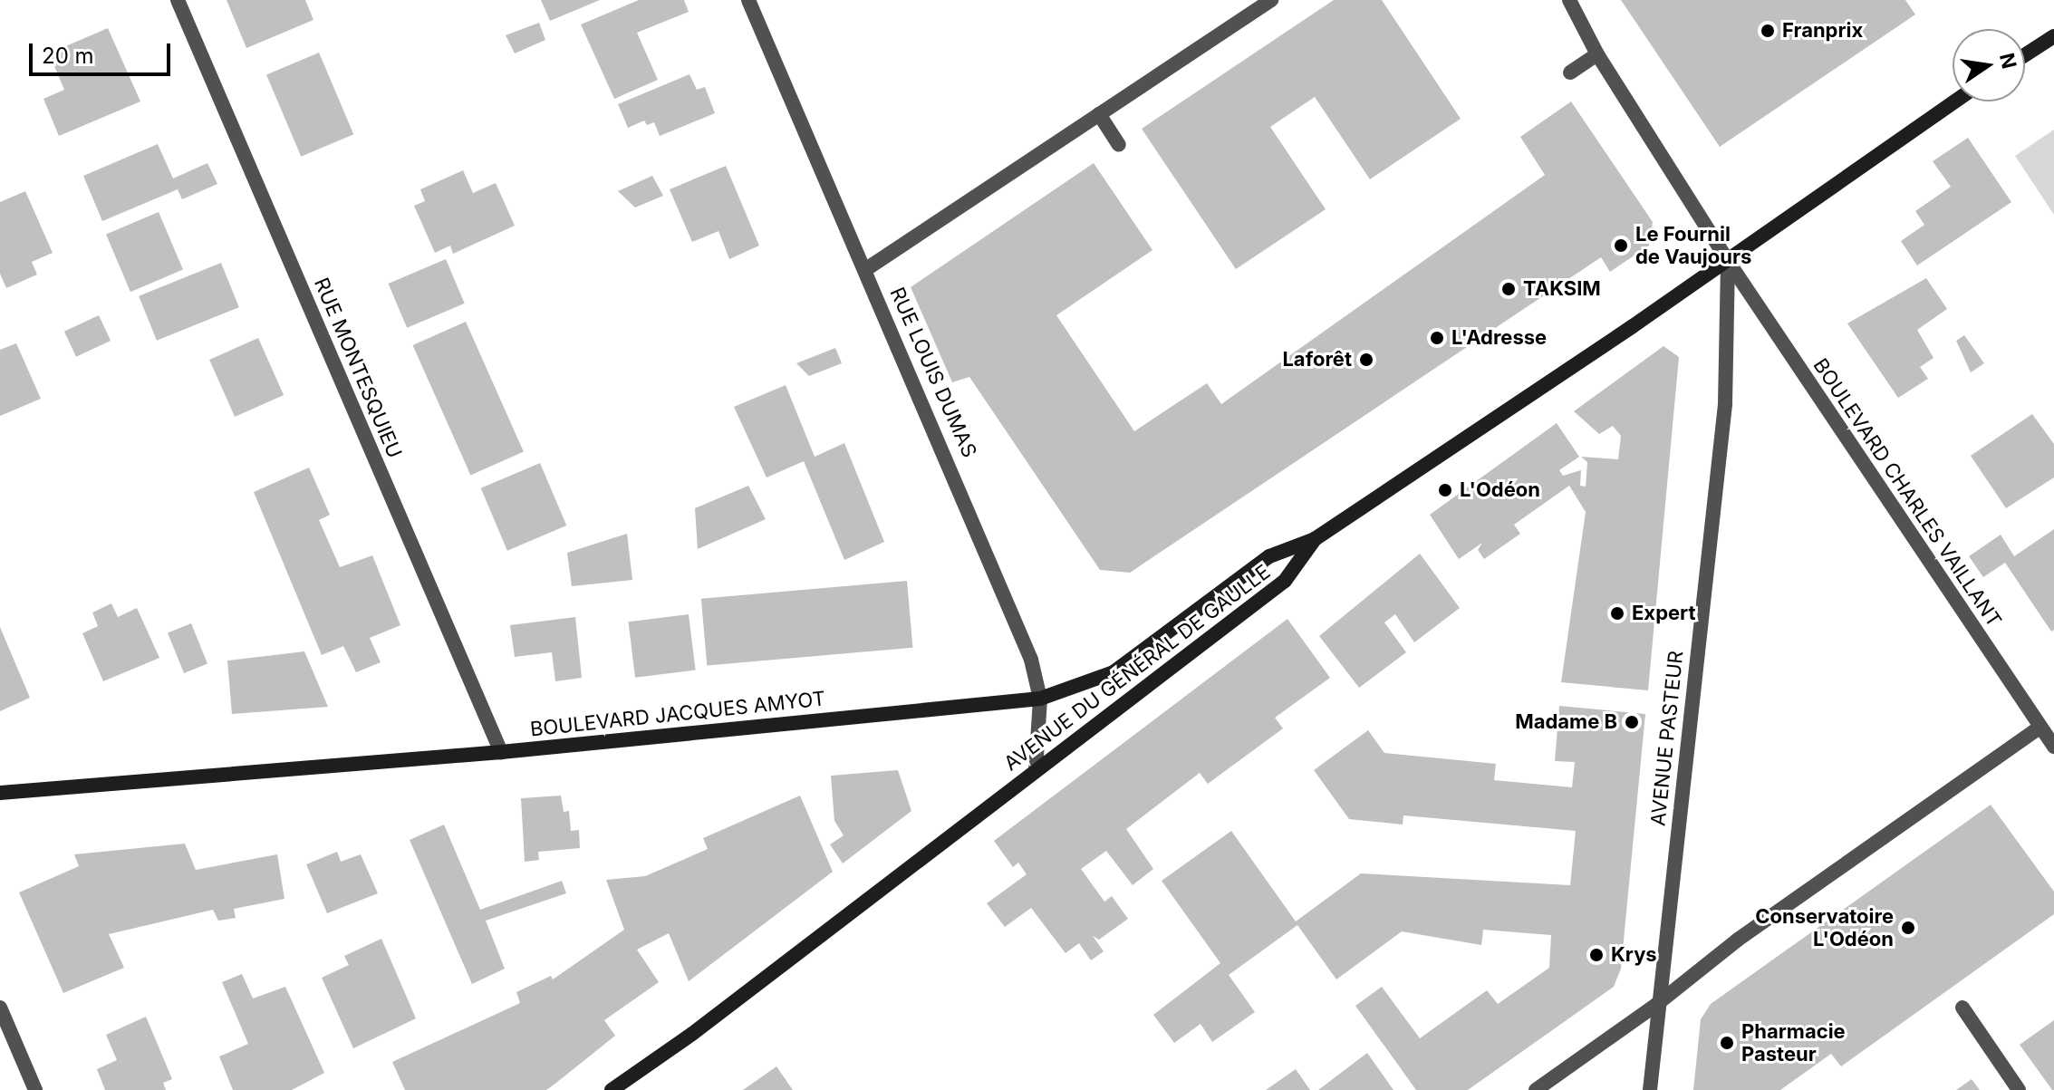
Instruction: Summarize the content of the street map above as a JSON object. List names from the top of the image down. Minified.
{"streets":{"main road":["AVENUE DU GÉNÉRAL DE GAULLE","BOULEVARD JACQUES AMYOT"],"street":["RUE MONTESQUIEU","RUE LOUIS DUMAS","BOULEVARD CHARLES VAILLANT","AVENUE PASTEUR"]},"crossings":[["RUE MONTESQUIEU","BOULEVARD JACQUES AMYOT"],["RUE LOUIS DUMAS","AVENUE DU GÉNÉRAL DE GAULLE"],["RUE LOUIS DUMAS","BOULEVARD JACQUES AMYOT"],["BOULEVARD CHARLES VAILLANT","AVENUE DU GÉNÉRAL DE GAULLE"],["BOULEVARD CHARLES VAILLANT","AVENUE PASTEUR"],["AVENUE DU GÉNÉRAL DE GAULLE","BOULEVARD JACQUES AMYOT"],["AVENUE DU GÉNÉRAL DE GAULLE","AVENUE PASTEUR"]],"places":["Franprix","Le Fournil de Vaujours","TAKSIM","L'Adresse","Laforêt","L'Odéon","Expert","Madame B","Conservatoire L'Odéon","Krys","Pharmacie Pasteur"],"scale_bar":"20 m","north":"right"}
